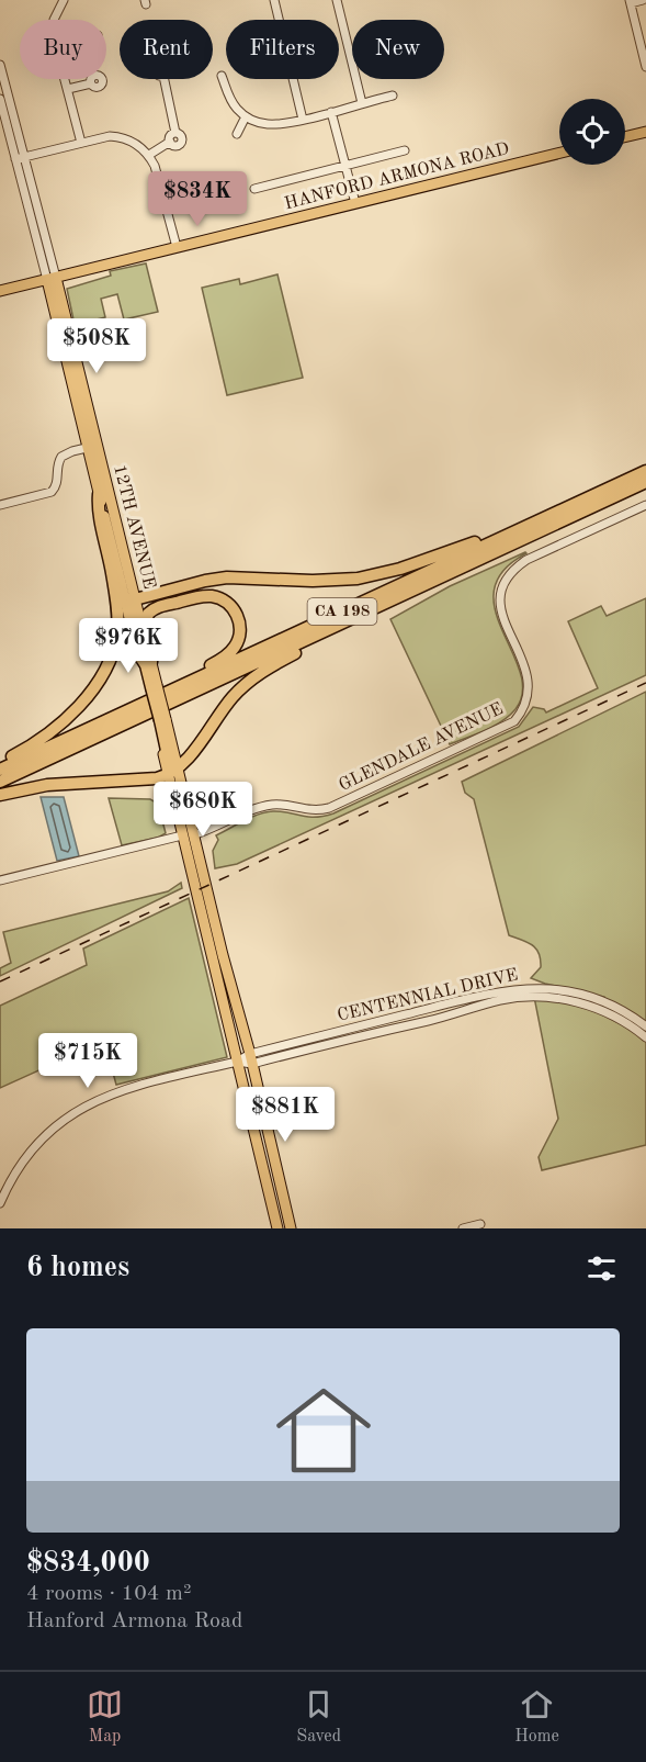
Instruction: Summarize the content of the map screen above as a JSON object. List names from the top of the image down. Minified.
{"streets":{"highway":["CA 198"],"main road":["HANFORD ARMONA ROAD","12TH AVENUE"],"street":["GLENDALE AVENUE","CENTENNIAL DRIVE"]},"crossings":[["HANFORD ARMONA ROAD","12TH AVENUE"]],"page":{"chip":["Buy","Rent","Filters","New"],"price":["$834K","$508K","$976K","$680K","$715K","$881K"],"heading":"6 homes","list":[{"name":"$834,000","note":"4 rooms · 104 m² · Hanford Armona Road"}],"tabs":["Map","Saved","Home"]}}
